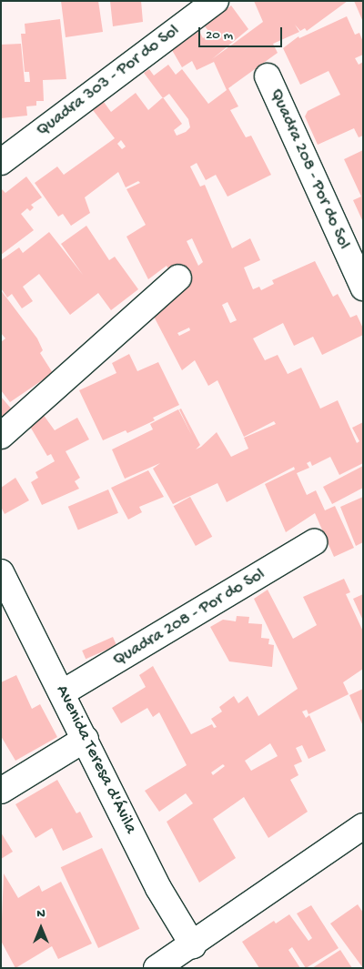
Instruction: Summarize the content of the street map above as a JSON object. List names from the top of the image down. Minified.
{"streets":{"street":["Quadra 303 - Por do Sol","Quadra 208 - Por do Sol","Avenida Teresa d'Ávila"]},"crossings":[["Quadra 208 - Por do Sol","Avenida Teresa d'Ávila"]],"scale_bar":"20 m","north":"top"}
